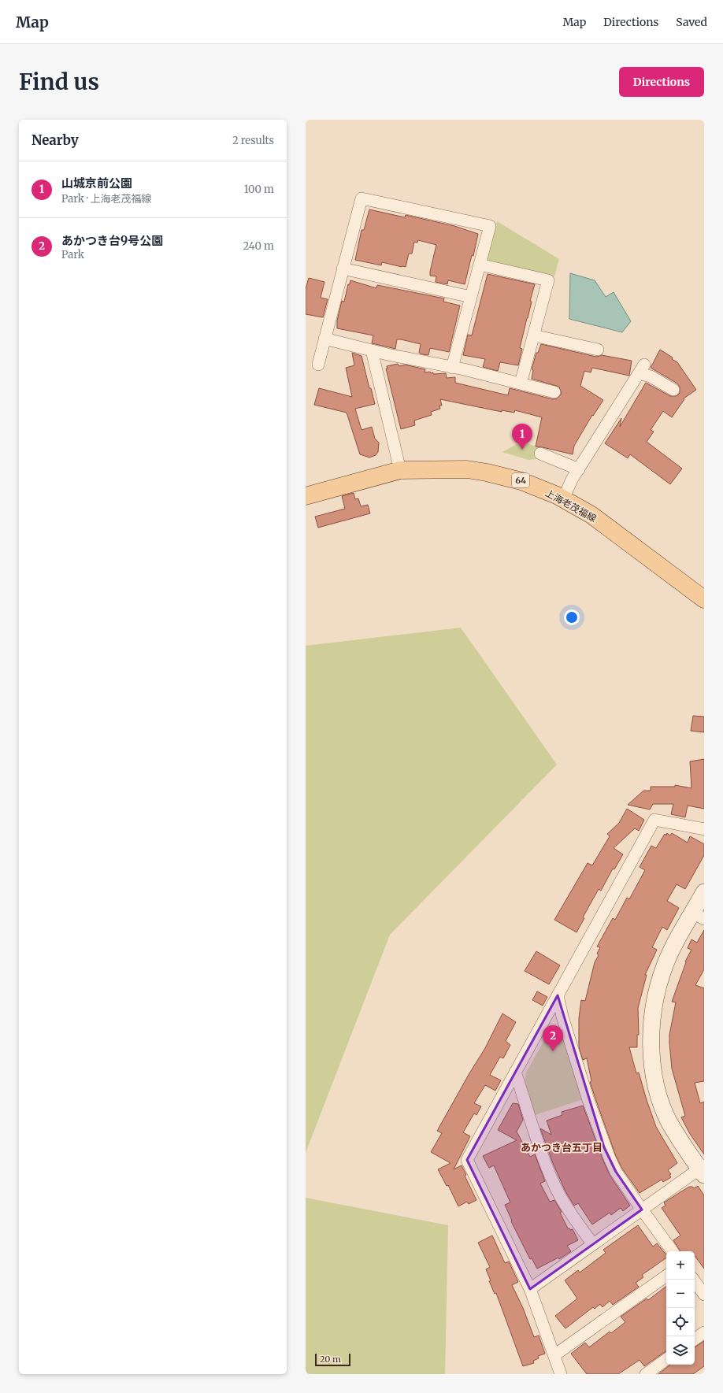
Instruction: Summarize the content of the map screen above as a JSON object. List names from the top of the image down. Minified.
{"streets":{"main road":["64","上海老茂福線"]},"districts":["あかつき台五丁目"],"scale_bar":"20 m","page":{"header":"Map","nav":["Map","Directions","Saved"],"buttons":"Directions","title":"Find us","heading":["Nearby","2 results"],"list":[{"mark":"1","name":"山城京前公園","note":"Park · 上海老茂福線","value":"100 m"},{"mark":"2","name":"あかつき台9号公園","note":"Park","value":"240 m"}],"pins":["1","2"],"map_buttons":["+","−"],"scale":"20 m"}}
